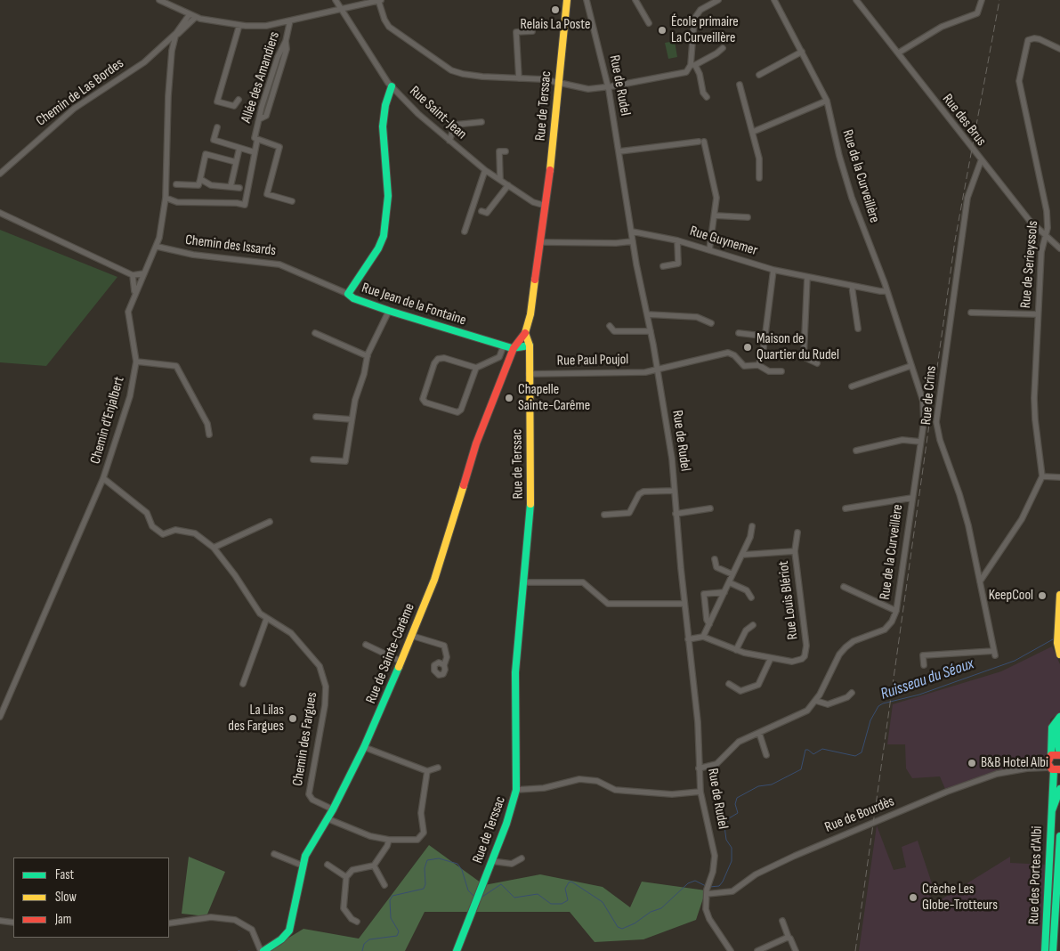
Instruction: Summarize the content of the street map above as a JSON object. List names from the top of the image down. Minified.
{"streets":{"main road":["Rue de Terssac","Rue Jean de la Fontaine","Rue de Sainte-Carême","Rue des Portes d'Albi"],"street":["Allée des Amandiers","Rue de Rudel","Chemin de Las Bordes","Rue Saint-Jean","Rue des Brus","Rue de la Curveillère","Rue Guynemer","Chemin des Issards","Rue de Serieyssols","Rue Paul Poujol","Rue de Crins","Chemin d'Enjalbert","Rue Louis Blériot","Chemin des Fargues","Rue de Bourdès"]},"crossings":[["Allée des Amandiers","Chemin d'Enjalbert"],["Rue de Rudel","Rue Guynemer"],["Rue de Rudel","Rue Paul Poujol"],["Rue de Rudel","Rue de Bourdès"],["Chemin de Las Bordes","Chemin d'Enjalbert"],["Rue de Terssac","Rue Saint-Jean"],["Rue de Terssac","Rue Jean de la Fontaine"],["Rue de Terssac","Rue Paul Poujol"],["Rue de Terssac","Rue de Sainte-Carême"],["Rue Saint-Jean","Rue Jean de la Fontaine"],["Rue des Brus","Rue de Serieyssols"],["Rue des Brus","Rue de Crins"],["Rue de la Curveillère","Rue Guynemer"],["Chemin des Issards","Rue Jean de la Fontaine"],["Chemin des Issards","Chemin d'Enjalbert"],["Rue Jean de la Fontaine","Rue de Sainte-Carême"],["Chemin d'Enjalbert","Chemin des Fargues"],["Rue de Sainte-Carême","Chemin des Fargues"],["Rue de Bourdès","Rue des Portes d'Albi"]],"water":["Ruisseau du Séoux"],"places":["Relais La Poste","École primaire La Curveillère","Maison de Quartier du Rudel","Chapelle Sainte-Carême","KeepCool","La Lilas des Fargues","B&B Hotel Albi","Crèche Les Globe-Trotteurs"],"legend":["Fast","Slow","Jam"]}
